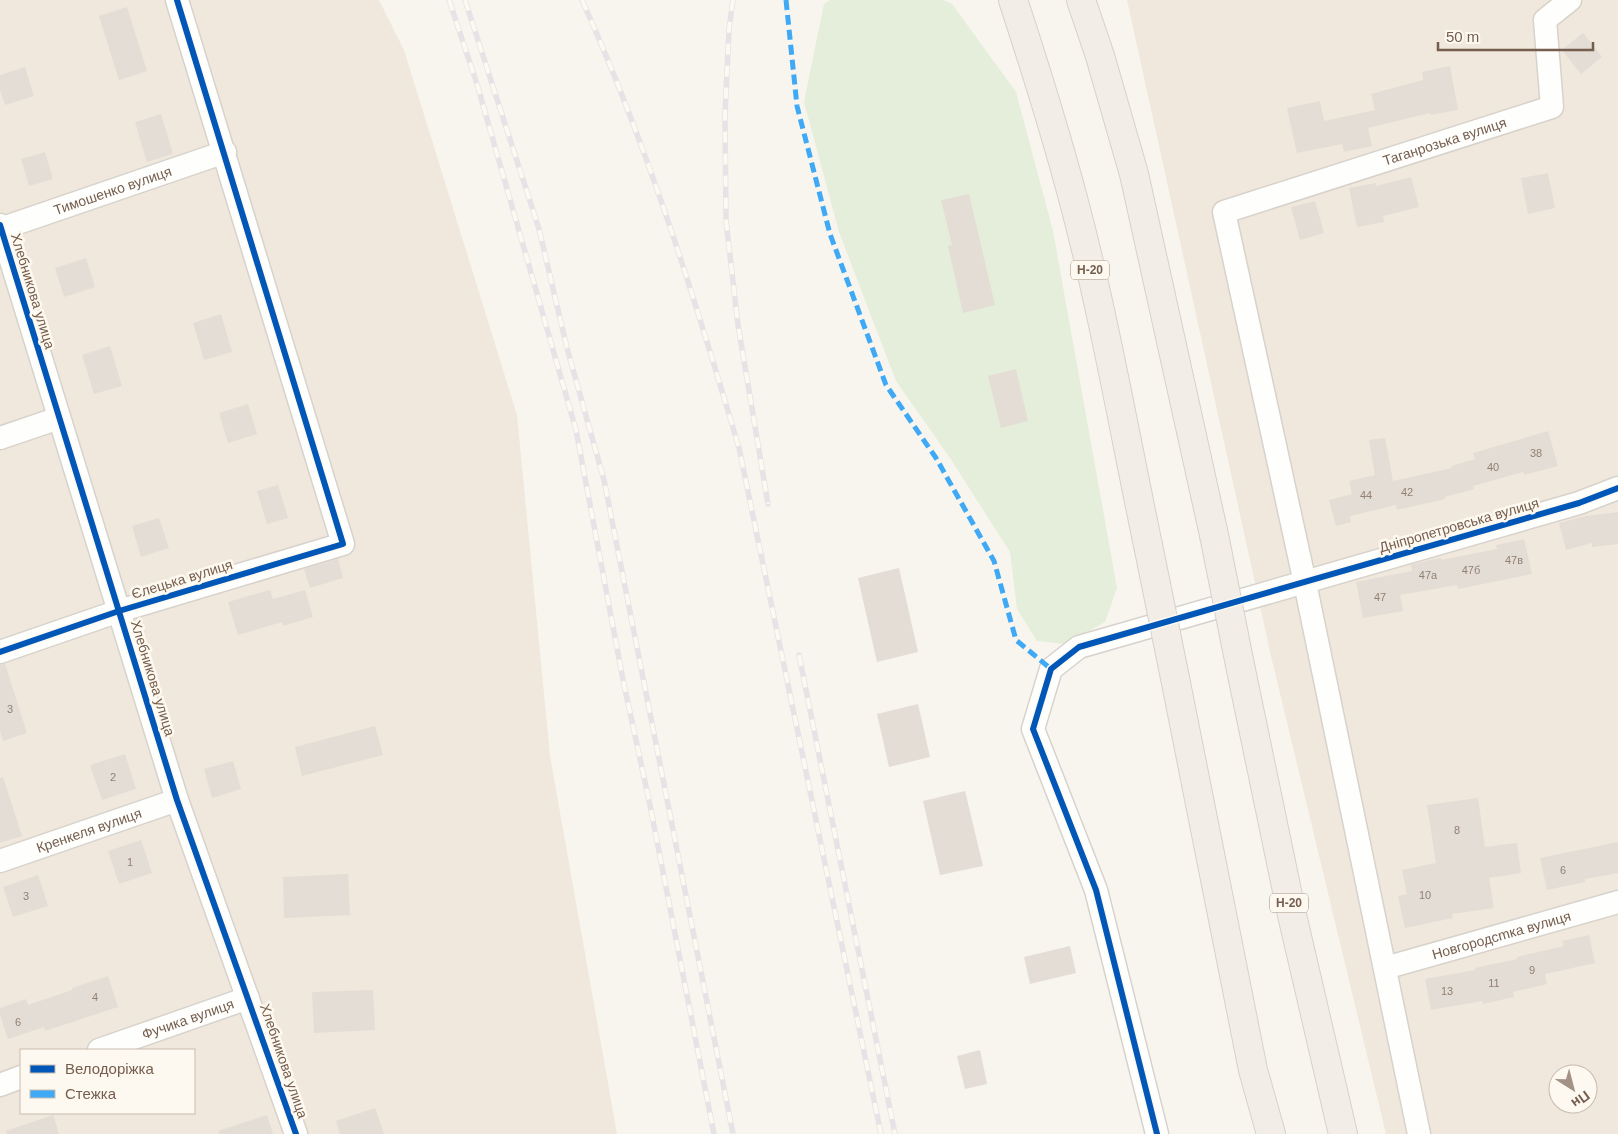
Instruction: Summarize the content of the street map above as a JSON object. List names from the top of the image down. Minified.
{"streets":{"main road":["Н-20"],"street":["Таганрозька вулиця","Тимошенко вулиця","Хлебникова улица","Дніпропетровська вулиця","Єлецька вулиця","Кренкеля вулиця","Новгородсmка вулиця","Фучика вулиця"]},"crossings":[["Таганрозька вулиця","Дніпропетровська вулиця"],["Тимошенко вулиця","Хлебникова улица"],["Тимошенко вулиця","Єлецька вулиця"],["Хлебникова улица","Єлецька вулиця"],["Хлебникова улица","Кренкеля вулиця"],["Хлебникова улица","Фучика вулиця"]],"house_numbers":["38","40","42","44","47в","47б","47а","47","3","2","8","1","6","10","3","9","11","13","4","6"],"legend":["Велодоріжка","Стежка"],"scale_bar":"50 m","north":"bottom right"}
